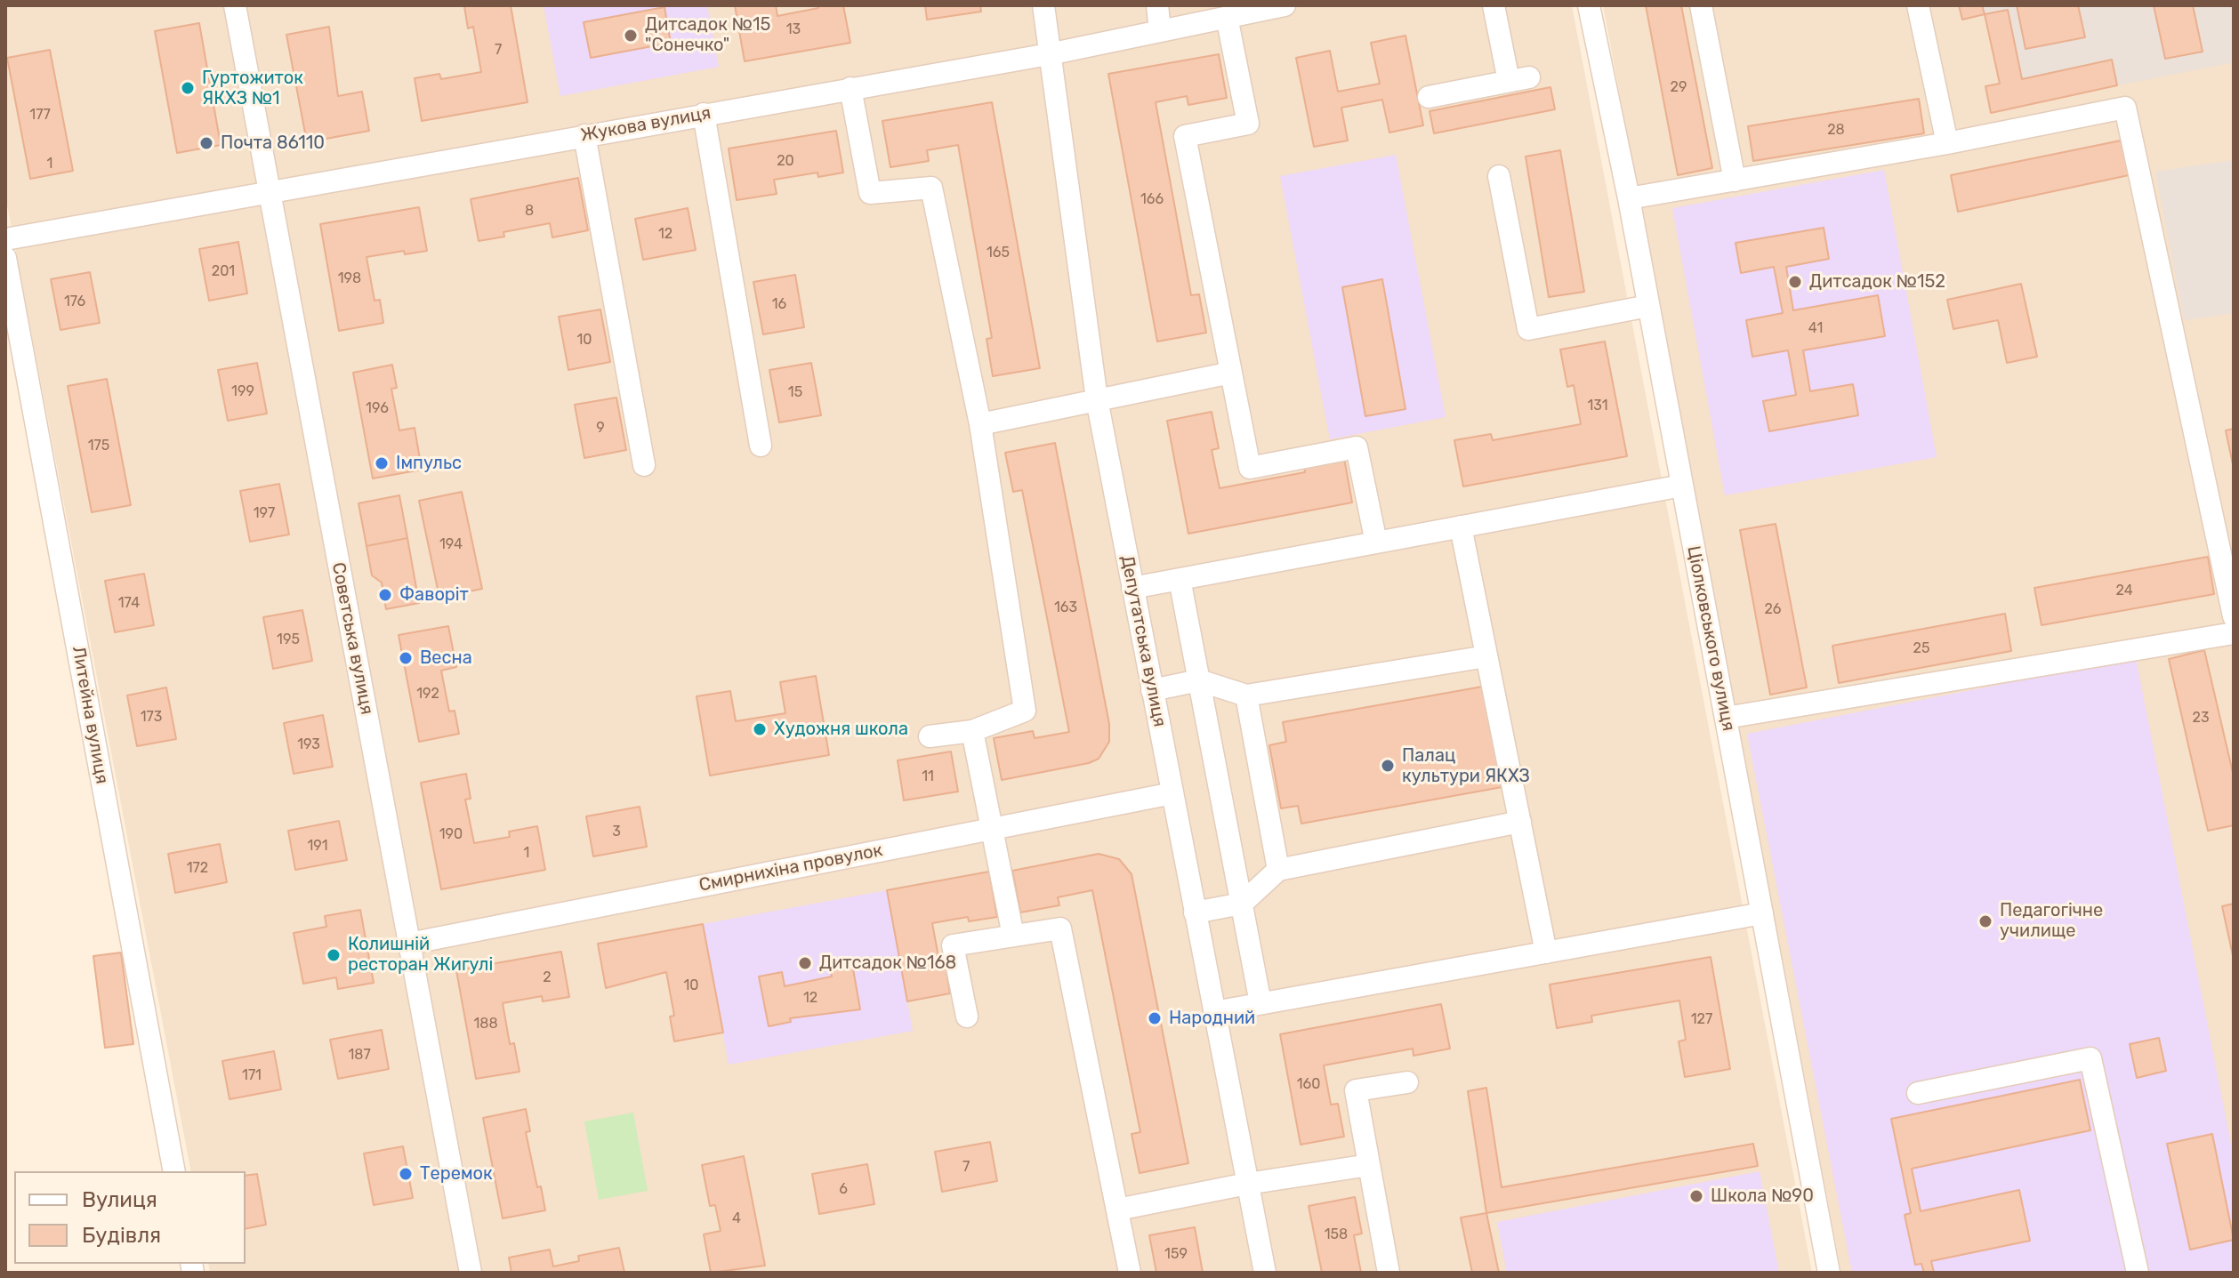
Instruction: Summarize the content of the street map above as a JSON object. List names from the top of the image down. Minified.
{"streets":{"street":["Жукова вулиця","Советська вулиця","Ціолковського вулиця","Депутатська вулиця","Литейна вулиця","Смирнихіна провулок"]},"crossings":[["Жукова вулиця","Советська вулиця"],["Жукова вулиця","Депутатська вулиця"],["Советська вулиця","Смирнихіна провулок"],["Депутатська вулиця","Смирнихіна провулок"]],"places":["Дитсадок №15 \"Сонечко\"","Гуртожиток ЯКХЗ №1","Почта 86110","Дитсадок №152","Імпульс","Фаворіт","Весна","Художня школа","Палац культури ЯКХЗ","Педагогічне училище","Колишній ресторан Жигулі","Дитсадок №168","Народний","Теремок","Школа №90"],"house_numbers":["13","7","29","177","28","20","1","166","8","12","165","201","198","176","16","41","10","199","15","131","196","9","175","197","194","24","174","163","26","195","25","192","173","23","193","11","3","190","191","1","172","2","10","12","127","188","187","171","160","7","6","4","158","159"],"legend":["Вулиця","Будівля"]}
